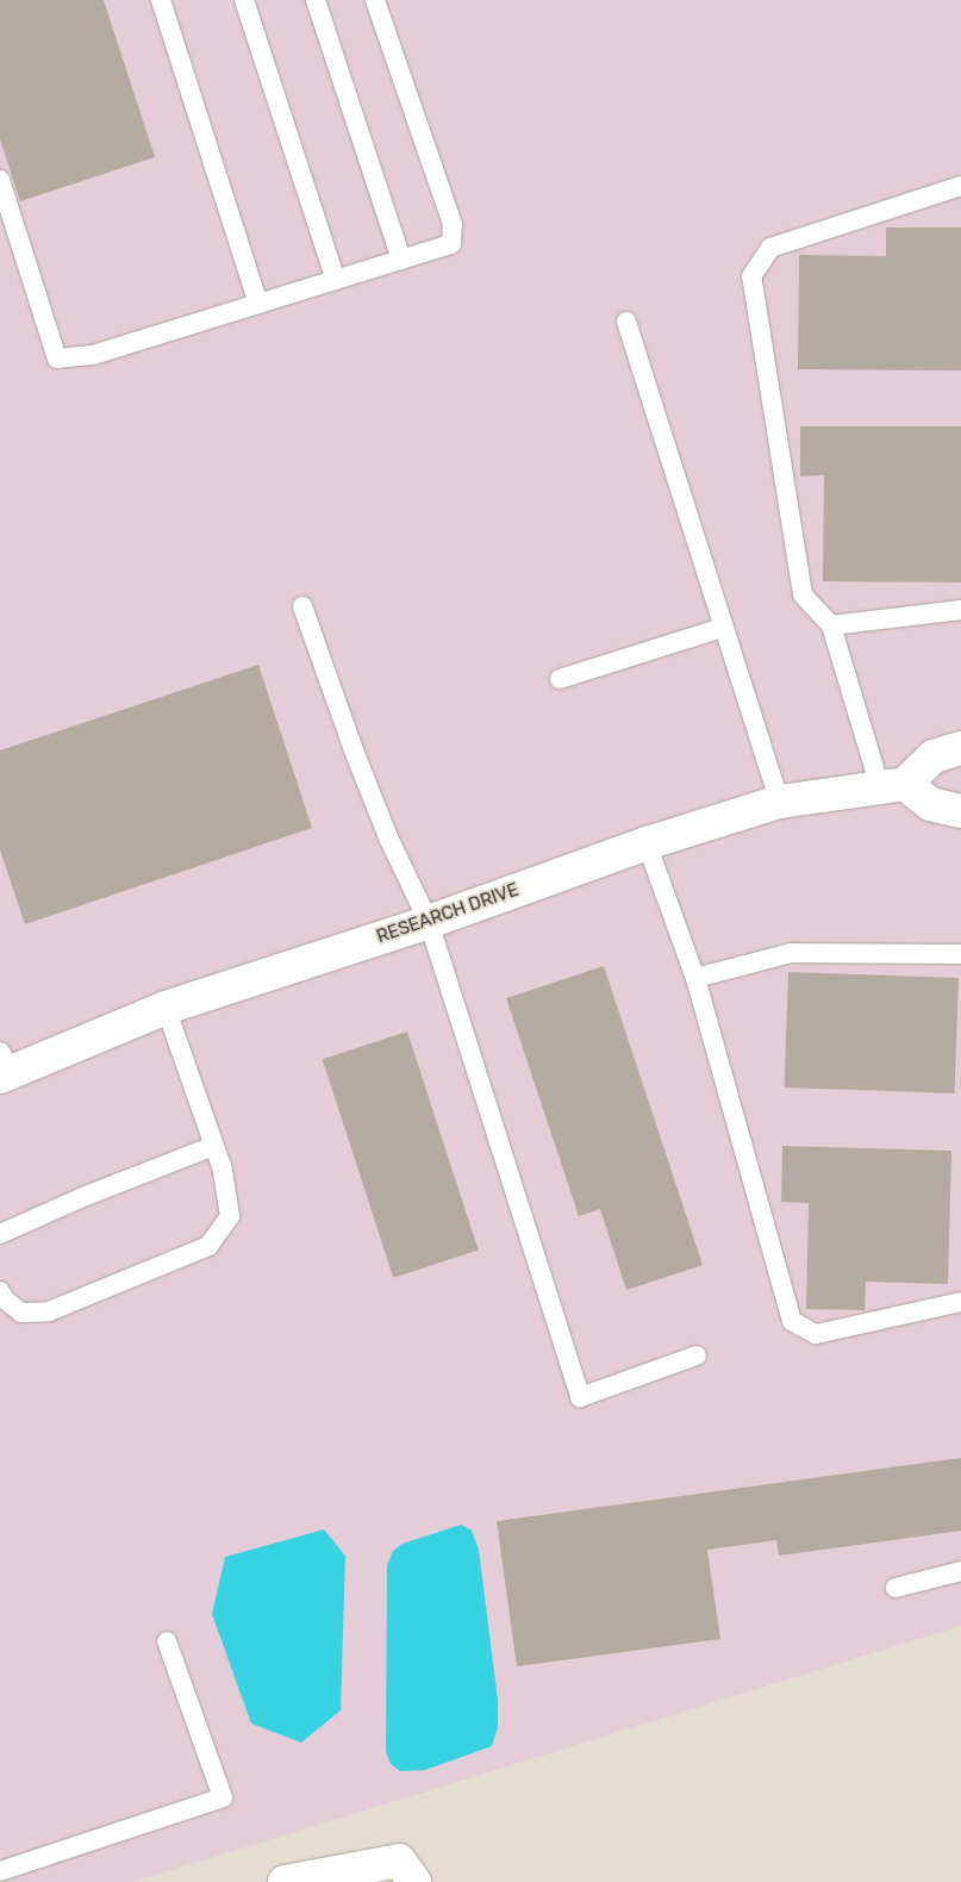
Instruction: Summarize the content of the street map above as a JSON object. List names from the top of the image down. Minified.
{"streets":{"street":["RESEARCH DRIVE"]}}
